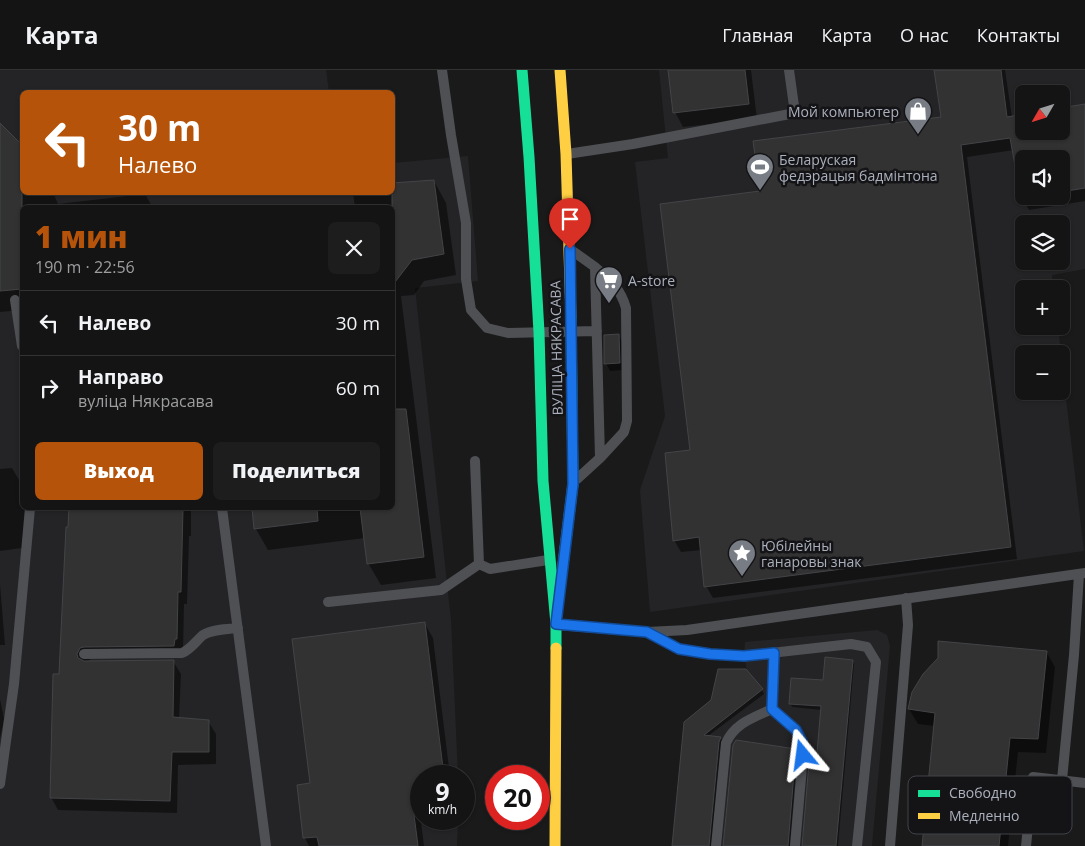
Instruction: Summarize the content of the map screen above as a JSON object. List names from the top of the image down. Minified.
{"streets":{"main road":["ВУЛІЦА НЯКРАСАВА"]},"places":{"shop":["Мой компьютер"],"sports":["Беларуская федэрацыя бадмінтона"],"supermarket":["А-store"],"place":["Юбілейны ганаровы знак"]},"legend":["Свободно","Медленно"],"north":"bottom left","page":{"header":"Карта","nav":["Главная","Карта","О нас","Контакты"],"map_buttons":["+","−"],"turn":["30 m","Налево"],"heading":["1 мин","190 m · 22:56"],"list":[{"name":"Налево","value":"30 m"},{"name":"Направо","note":"вуліца Някрасава","value":"60 m"}],"buttons":["Выход","Поделиться"],"speed":"9 km/h","limit":"20"}}
